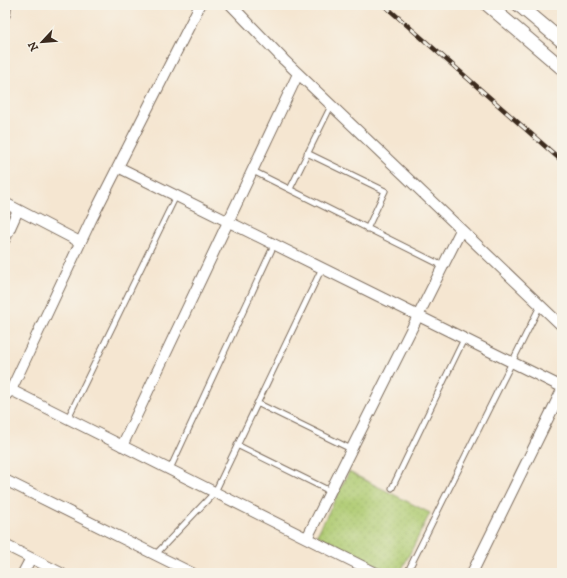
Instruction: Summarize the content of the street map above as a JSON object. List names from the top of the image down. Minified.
{"north":"bottom left"}
